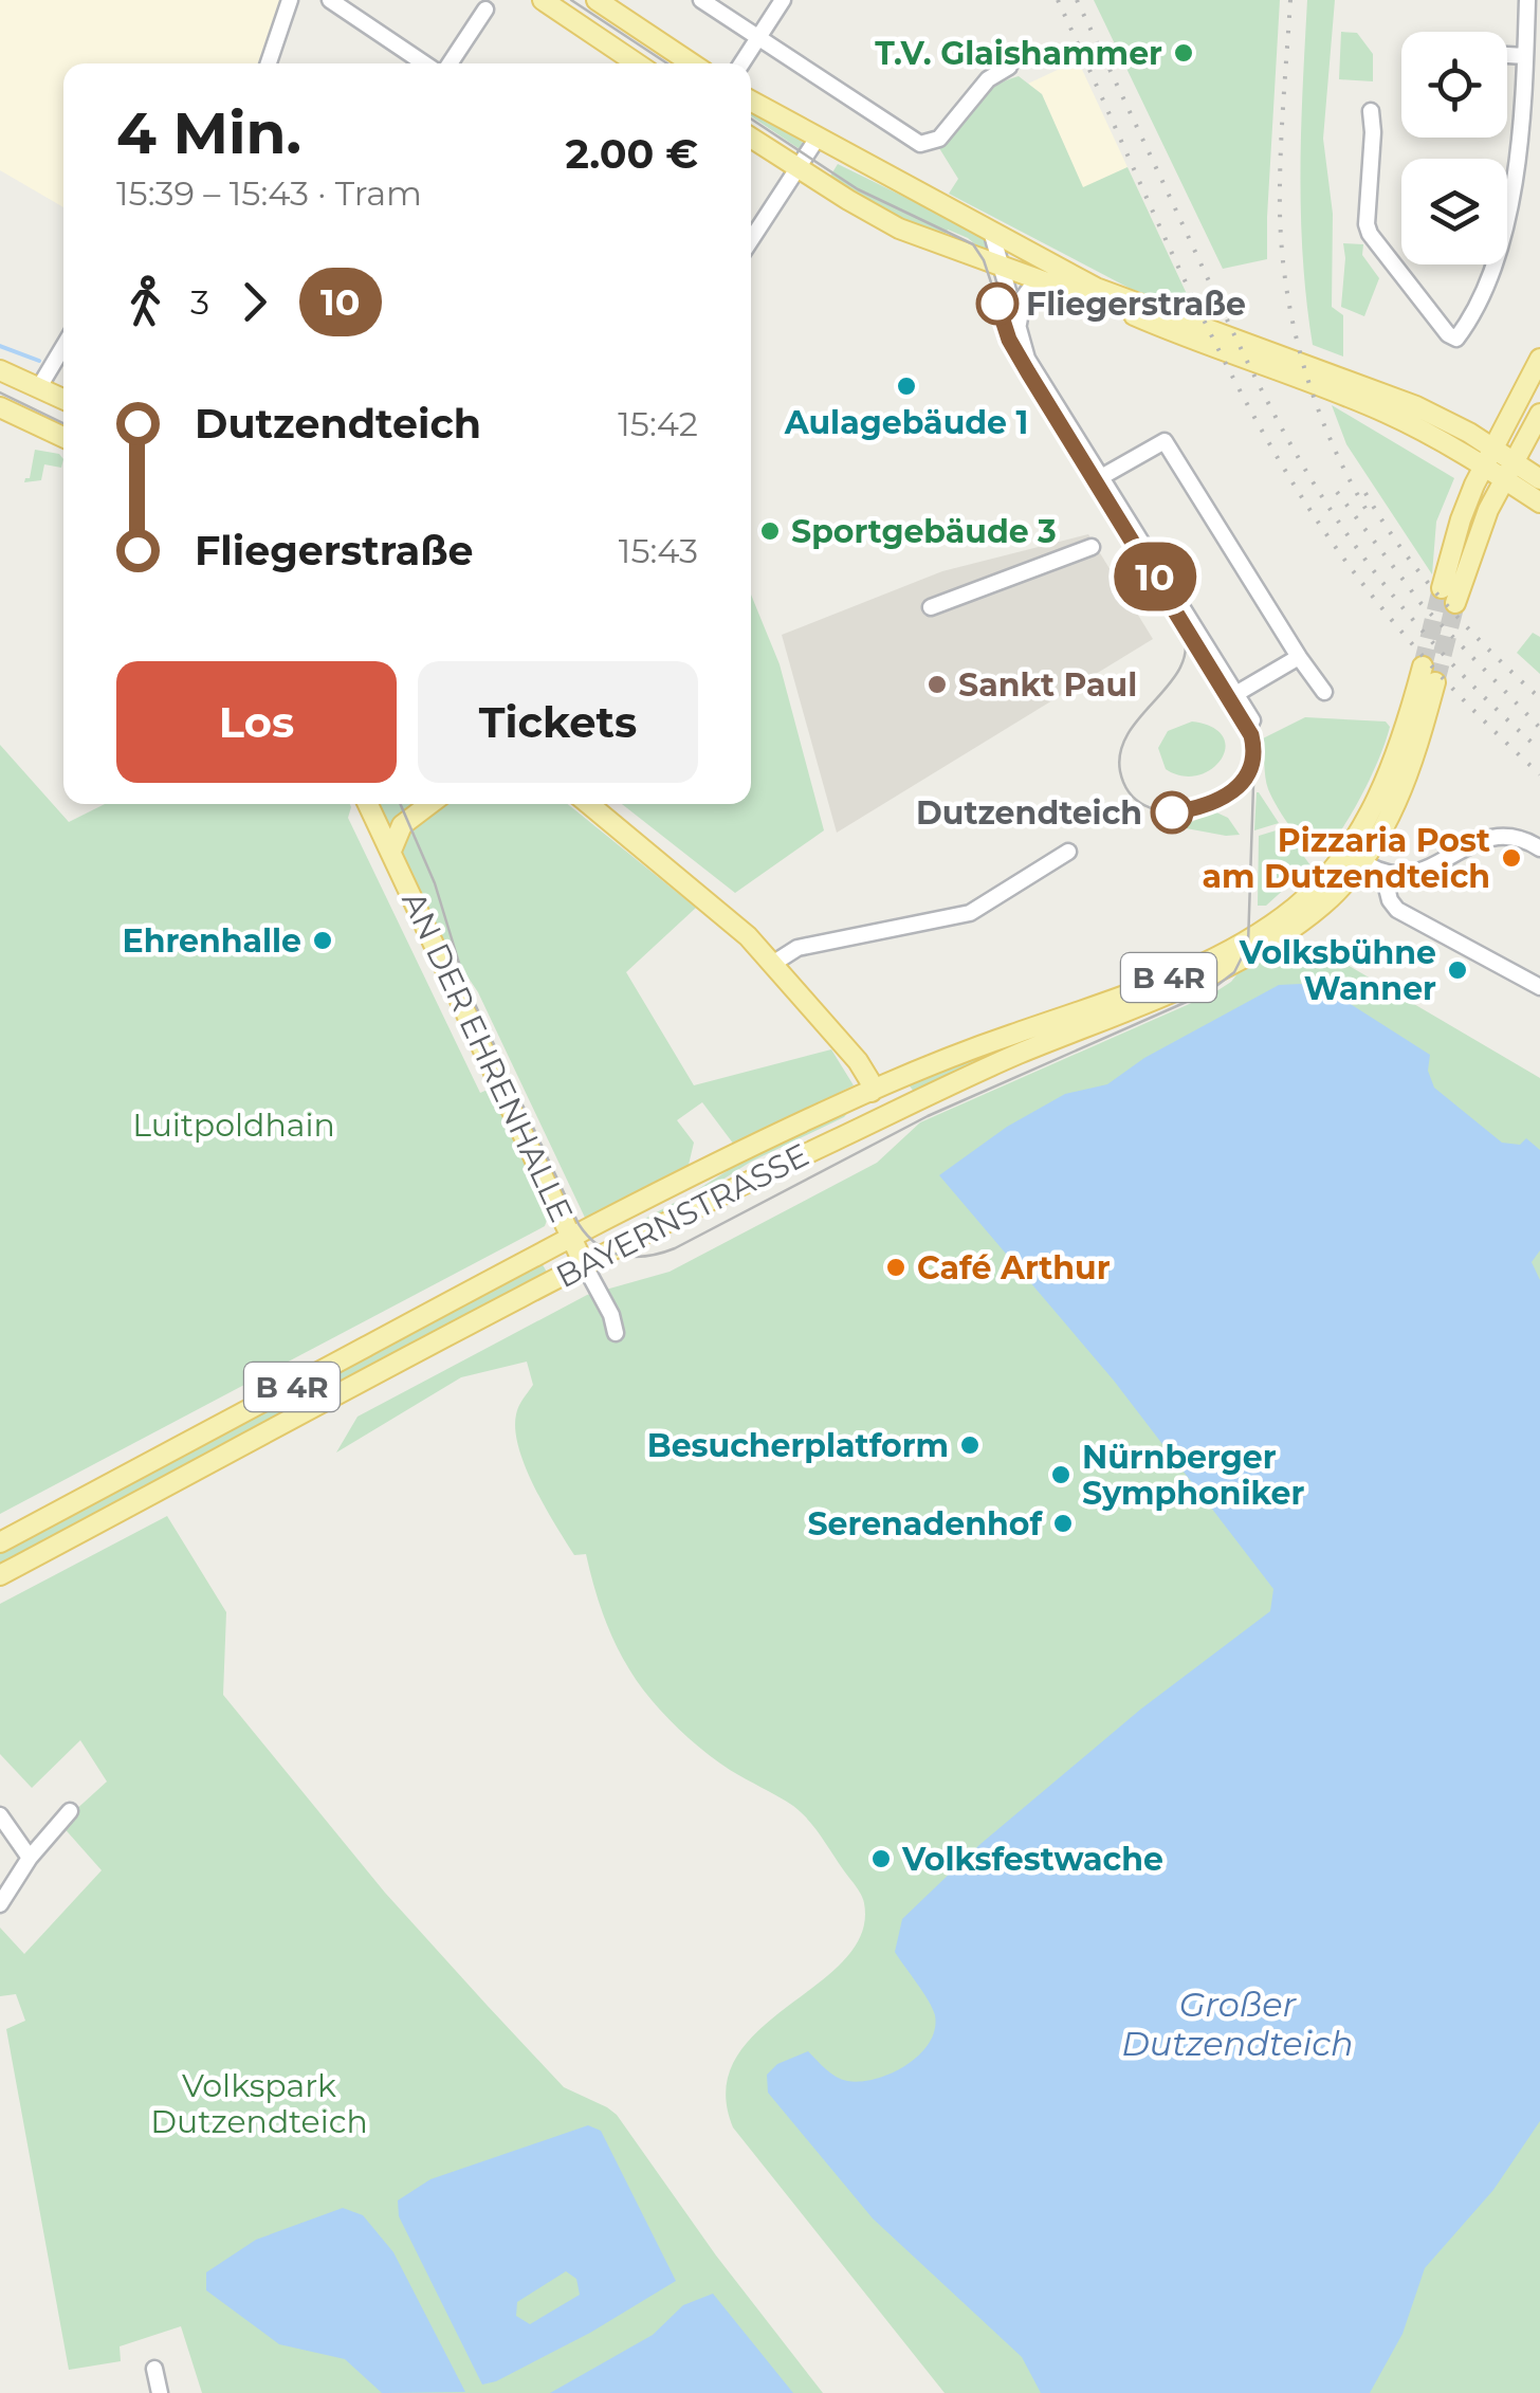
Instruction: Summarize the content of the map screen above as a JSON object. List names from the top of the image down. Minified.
{"streets":{"main road":["B 4R","AN DER EHRENHALLE","BAYERNSTRASSE"]},"crossings":[["B 4R","AN DER EHRENHALLE"],["B 4R","BAYERNSTRASSE"],["AN DER EHRENHALLE","BAYERNSTRASSE"]],"water":["Großer Dutzendteich"],"parks":["Luitpoldhain","Volkspark Dutzendteich"],"places":["T.V. Glaishammer","Fliegerstraße","Aulagebäude 1","Sportgebäude 3","Sankt Paul","Dutzendteich","Pizzaria Post am Dutzendteich","Ehrenhalle","Volksbühne Wanner","Café Arthur","Besucherplatform","Nürnberger Symphoniker","Serenadenhof","Volksfestwache"],"lines":["tram line 10"],"page":{"on_map":"10","heading":["4 Min.","15:39 – 15:43 · Tram","2.00 €"],"legs":["3","10"],"list":[{"name":"Dutzendteich","value":"15:42"},{"name":"Fliegerstraße","value":"15:43"}],"buttons":["Los","Tickets"]}}
